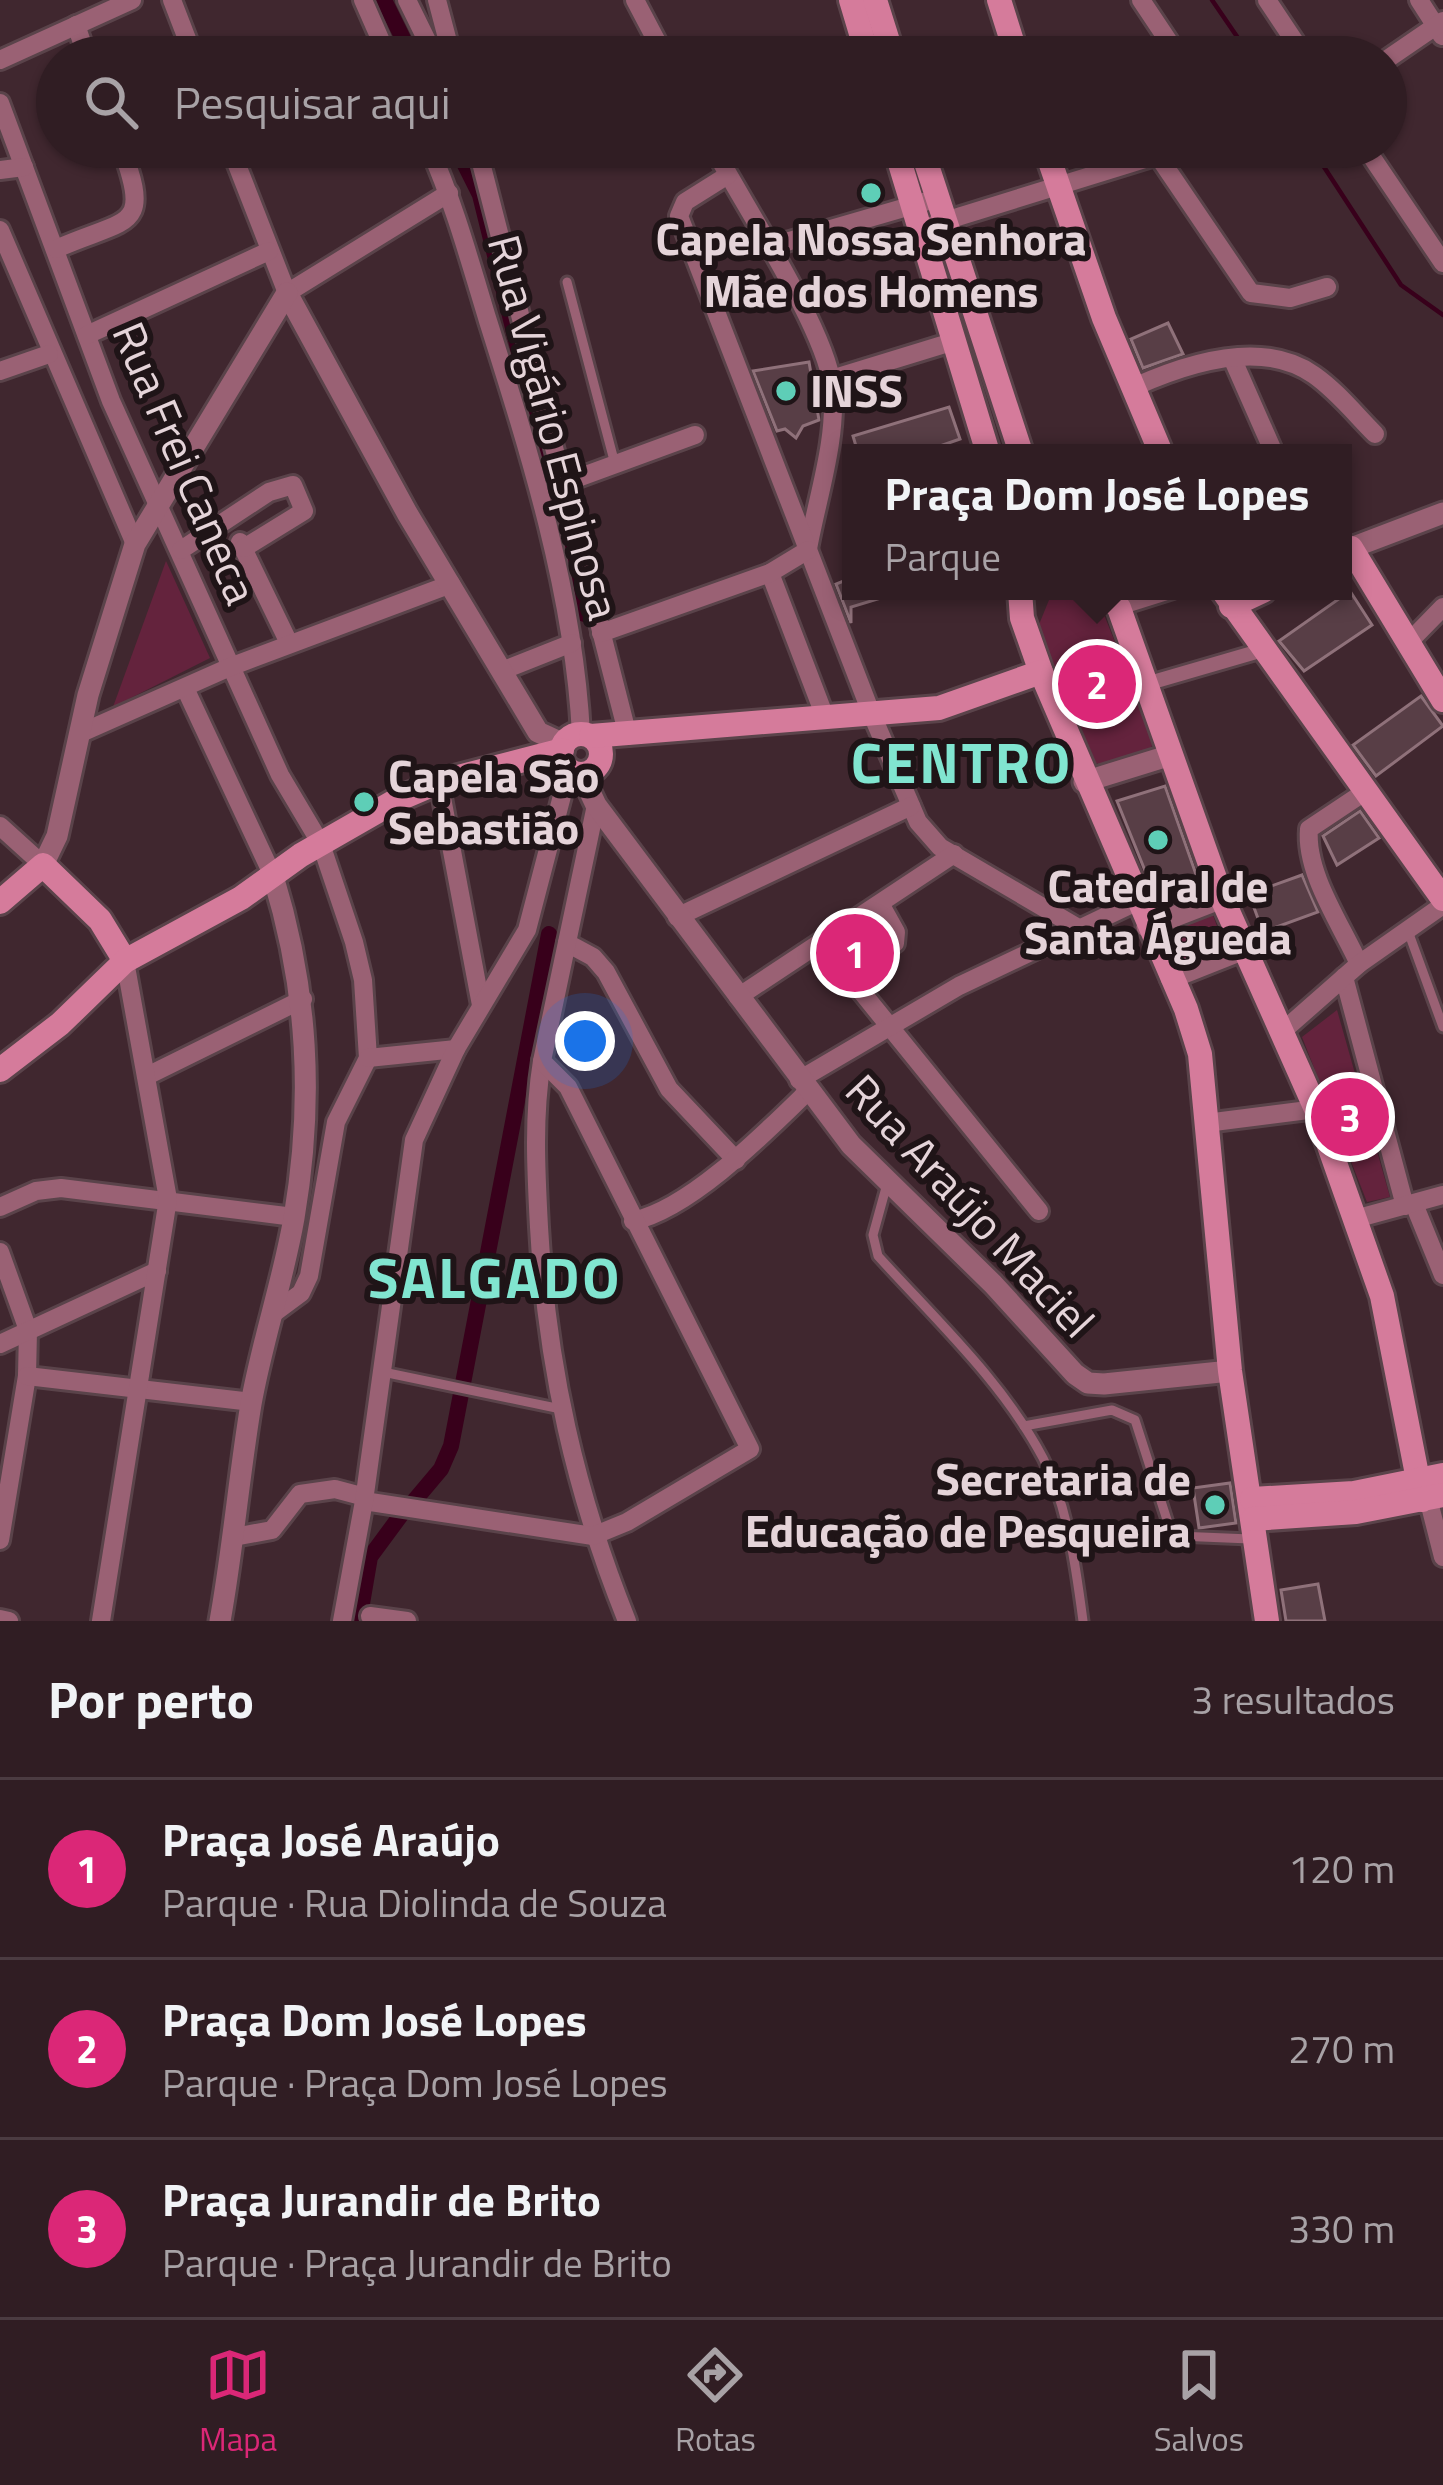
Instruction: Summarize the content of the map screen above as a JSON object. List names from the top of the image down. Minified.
{"streets":{"street":["Rua Vigário Espinosa","Rua Frei Caneca","Rua Araújo Maciel"]},"crossings":[["Rua Vigário Espinosa","Rua Araújo Maciel"]],"districts":["CENTRO","SALGADO"],"places":["Capela Nossa Senhora Mãe dos Homens","INSS","Capela São Sebastião","Catedral de Santa Águeda","Secretaria de Educação de Pesqueira"],"page":{"search":"Pesquisar aqui","popup":["Praça Dom José Lopes","Parque"],"pins":["2","1","3"],"heading":["Por perto","3 resultados"],"list":[{"mark":"1","name":"Praça José Araújo","note":"Parque · Rua Diolinda de Souza","value":"120 m"},{"mark":"2","name":"Praça Dom José Lopes","note":"Parque · Praça Dom José Lopes","value":"270 m"},{"mark":"3","name":"Praça Jurandir de Brito","note":"Parque · Praça Jurandir de Brito","value":"330 m"}],"nav":["Mapa","Rotas","Salvos"]}}
